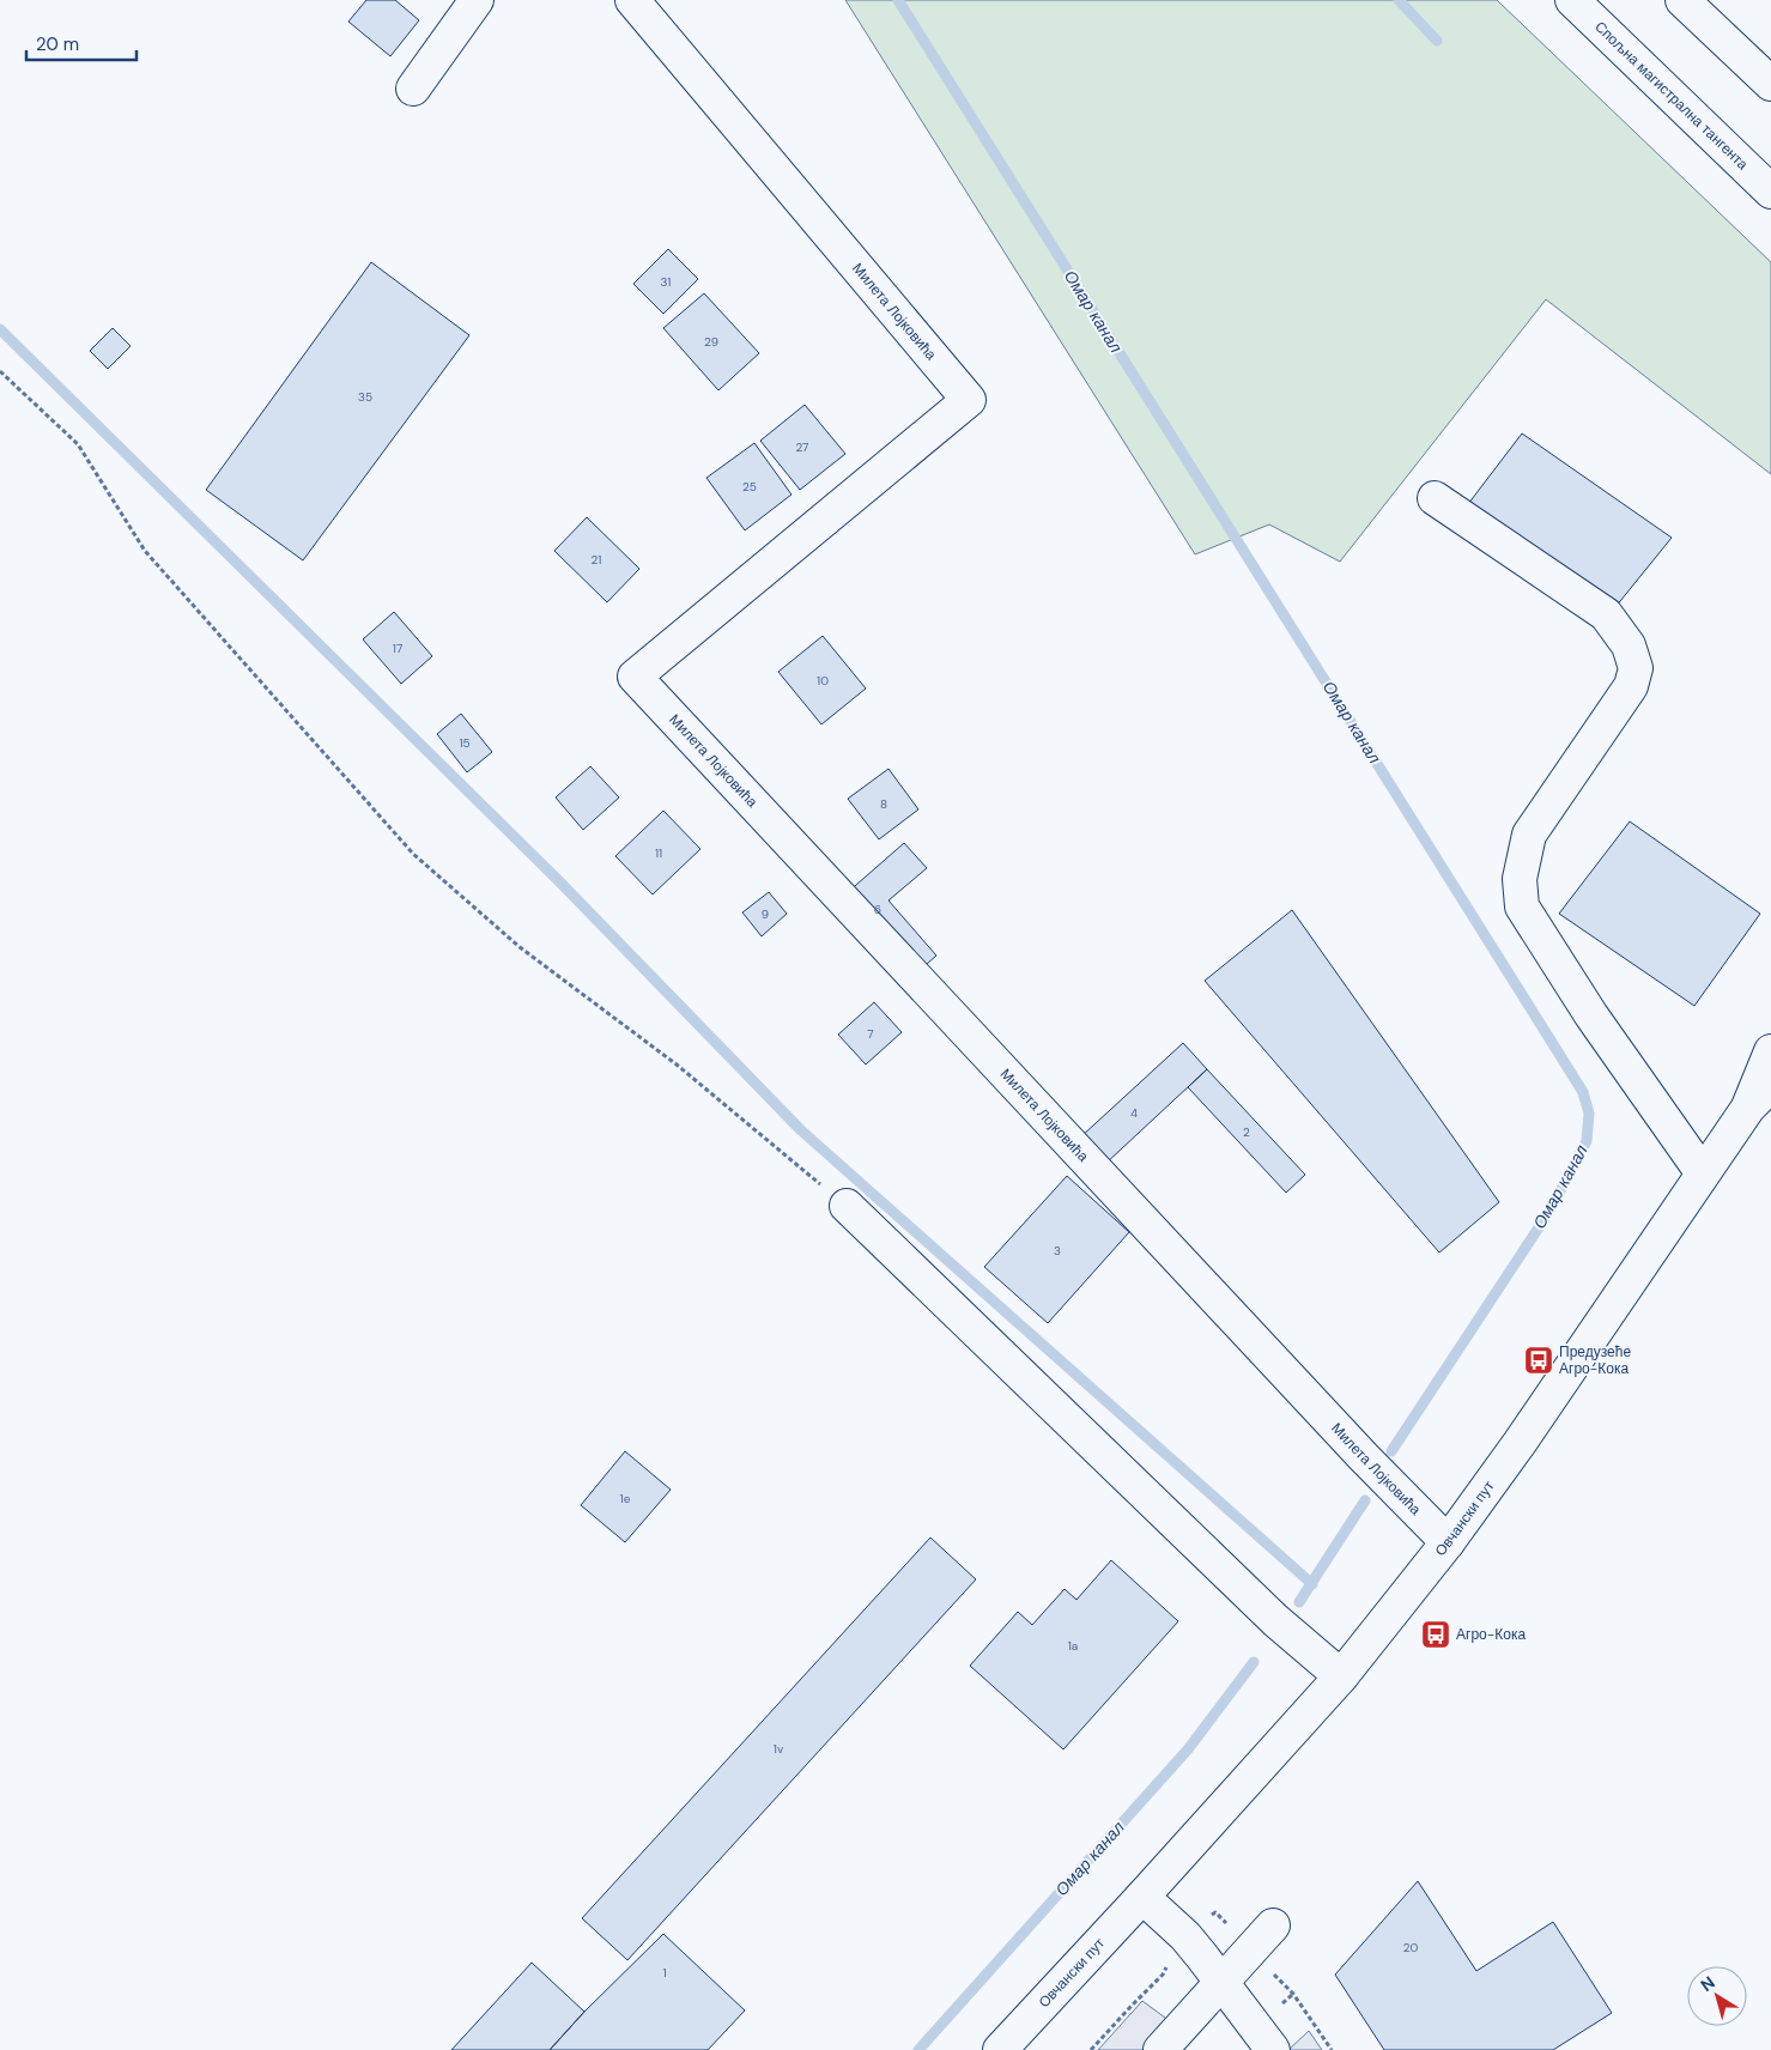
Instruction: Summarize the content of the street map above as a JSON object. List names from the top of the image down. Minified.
{"streets":{"main road":["Спољна магистрална тангента","Милета Лојковића","Овчански пут"]},"crossings":[["Милета Лојковића","Овчански пут"]],"water":["Омар канал"],"places":{"bus stop":["Предузеће Агро-Кока","Агро-Кока"]},"house_numbers":["31","29","35","27","25","21","17","10","15","8","11","6","9","7","4","2","3","1e","1a","1v","20","1"],"scale_bar":"20 m","north":"top left"}
